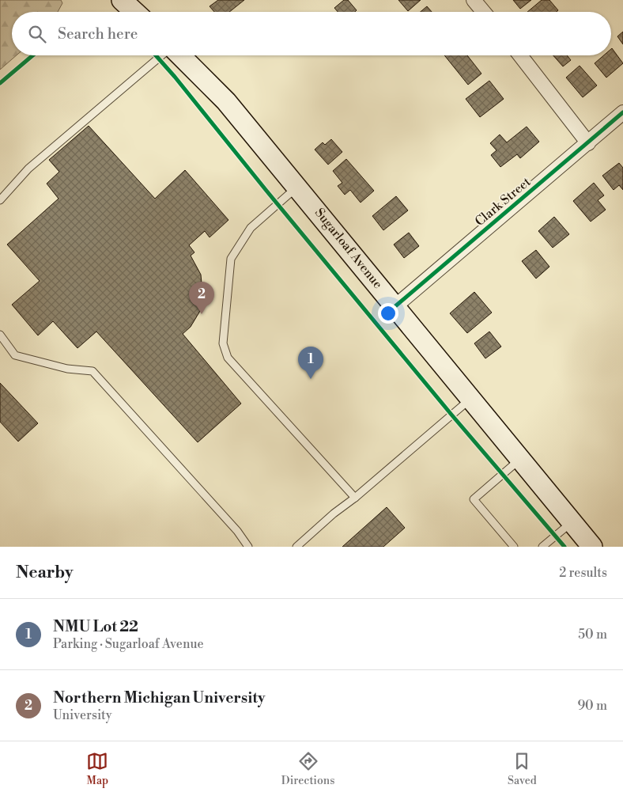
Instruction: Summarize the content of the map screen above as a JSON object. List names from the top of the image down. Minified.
{"streets":{"main road":["Sugarloaf Avenue"],"street":["Clark Street"]},"crossings":[["Clark Street","Sugarloaf Avenue"]],"page":{"search":"Search here","pins":["2","1"],"heading":["Nearby","2 results"],"list":[{"mark":"1","name":"NMU Lot 22","note":"Parking · Sugarloaf Avenue","value":"50 m"},{"mark":"2","name":"Northern Michigan University","note":"University","value":"90 m"}],"nav":["Map","Directions","Saved"]}}
